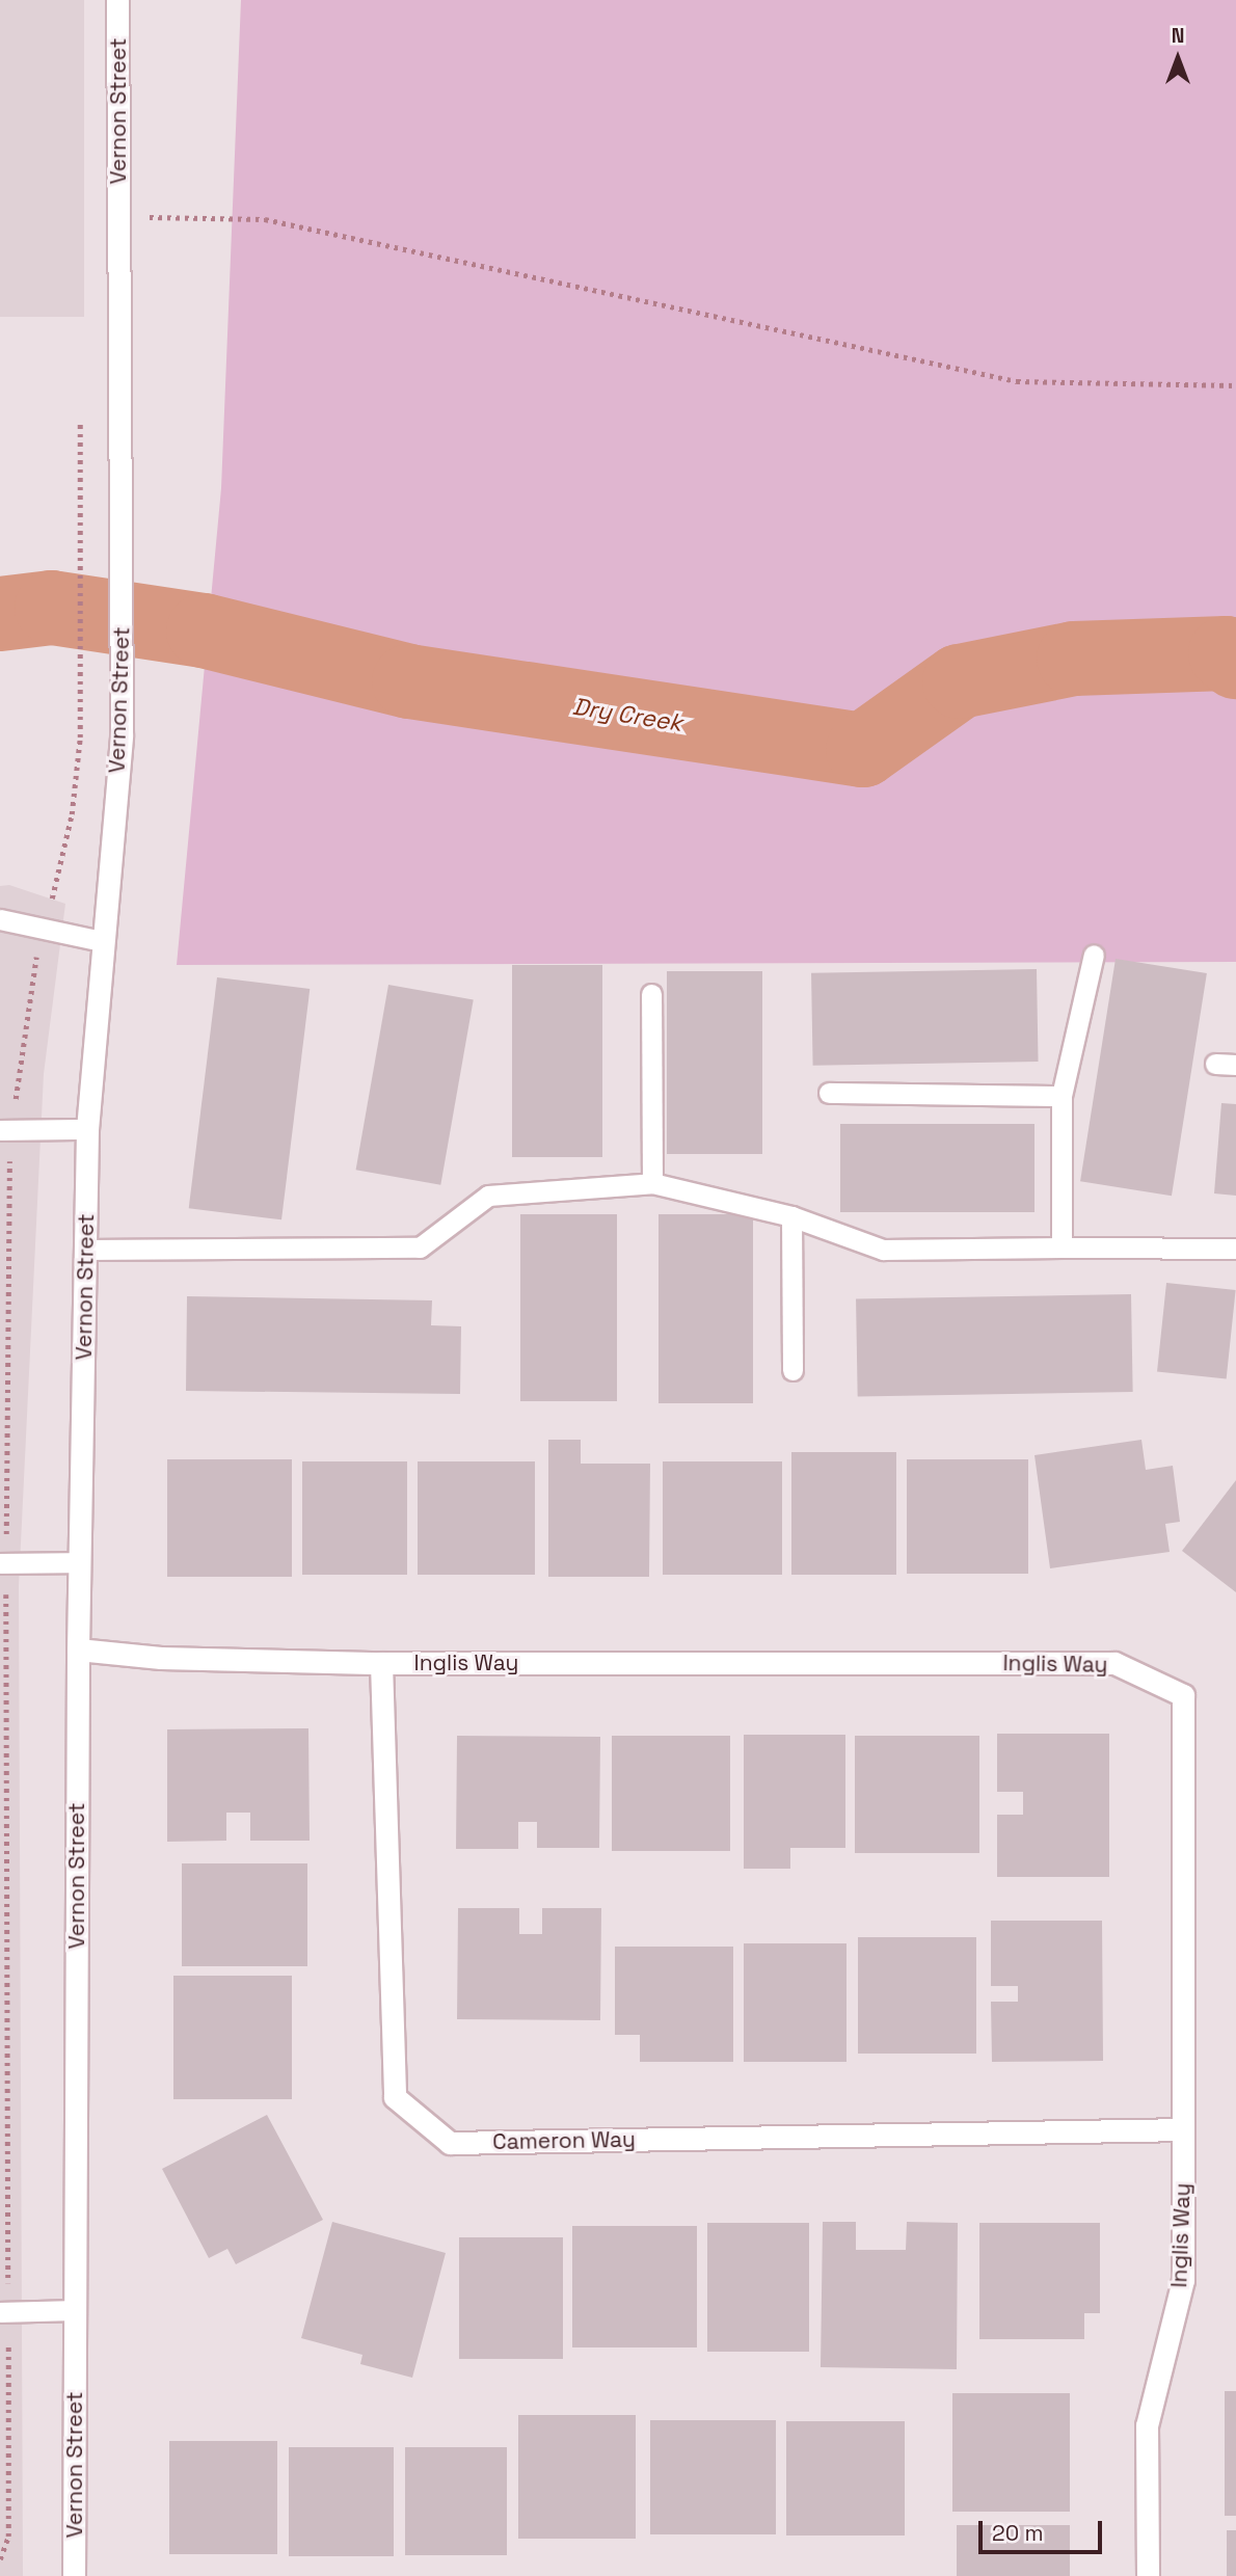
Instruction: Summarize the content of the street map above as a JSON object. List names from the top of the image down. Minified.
{"streets":{"street":["Vernon Street","Inglis Way","Cameron Way"]},"crossings":[["Vernon Street","Inglis Way"],["Inglis Way","Cameron Way"]],"water":["Dry Creek"],"scale_bar":"20 m","north":"top"}
